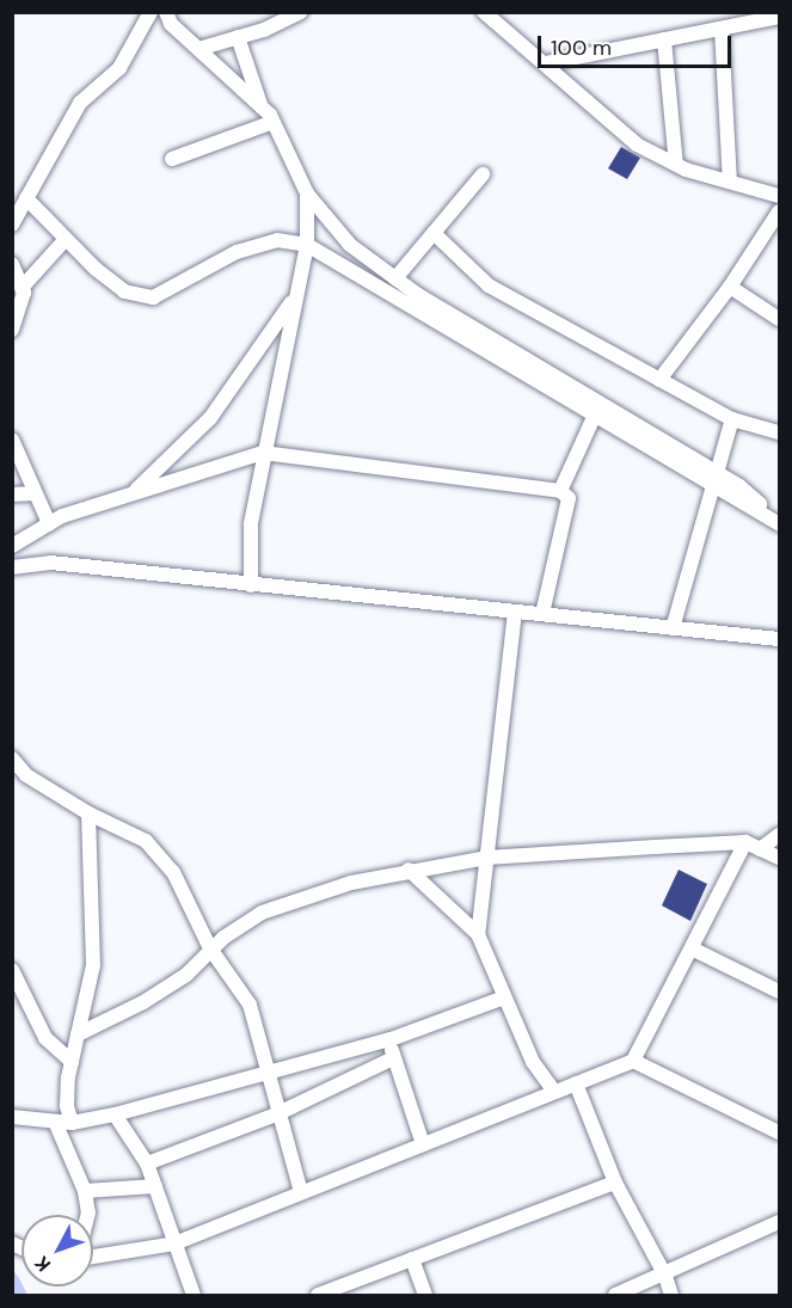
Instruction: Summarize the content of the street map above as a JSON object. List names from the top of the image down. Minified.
{"scale_bar":"100 m","north":"bottom left"}
